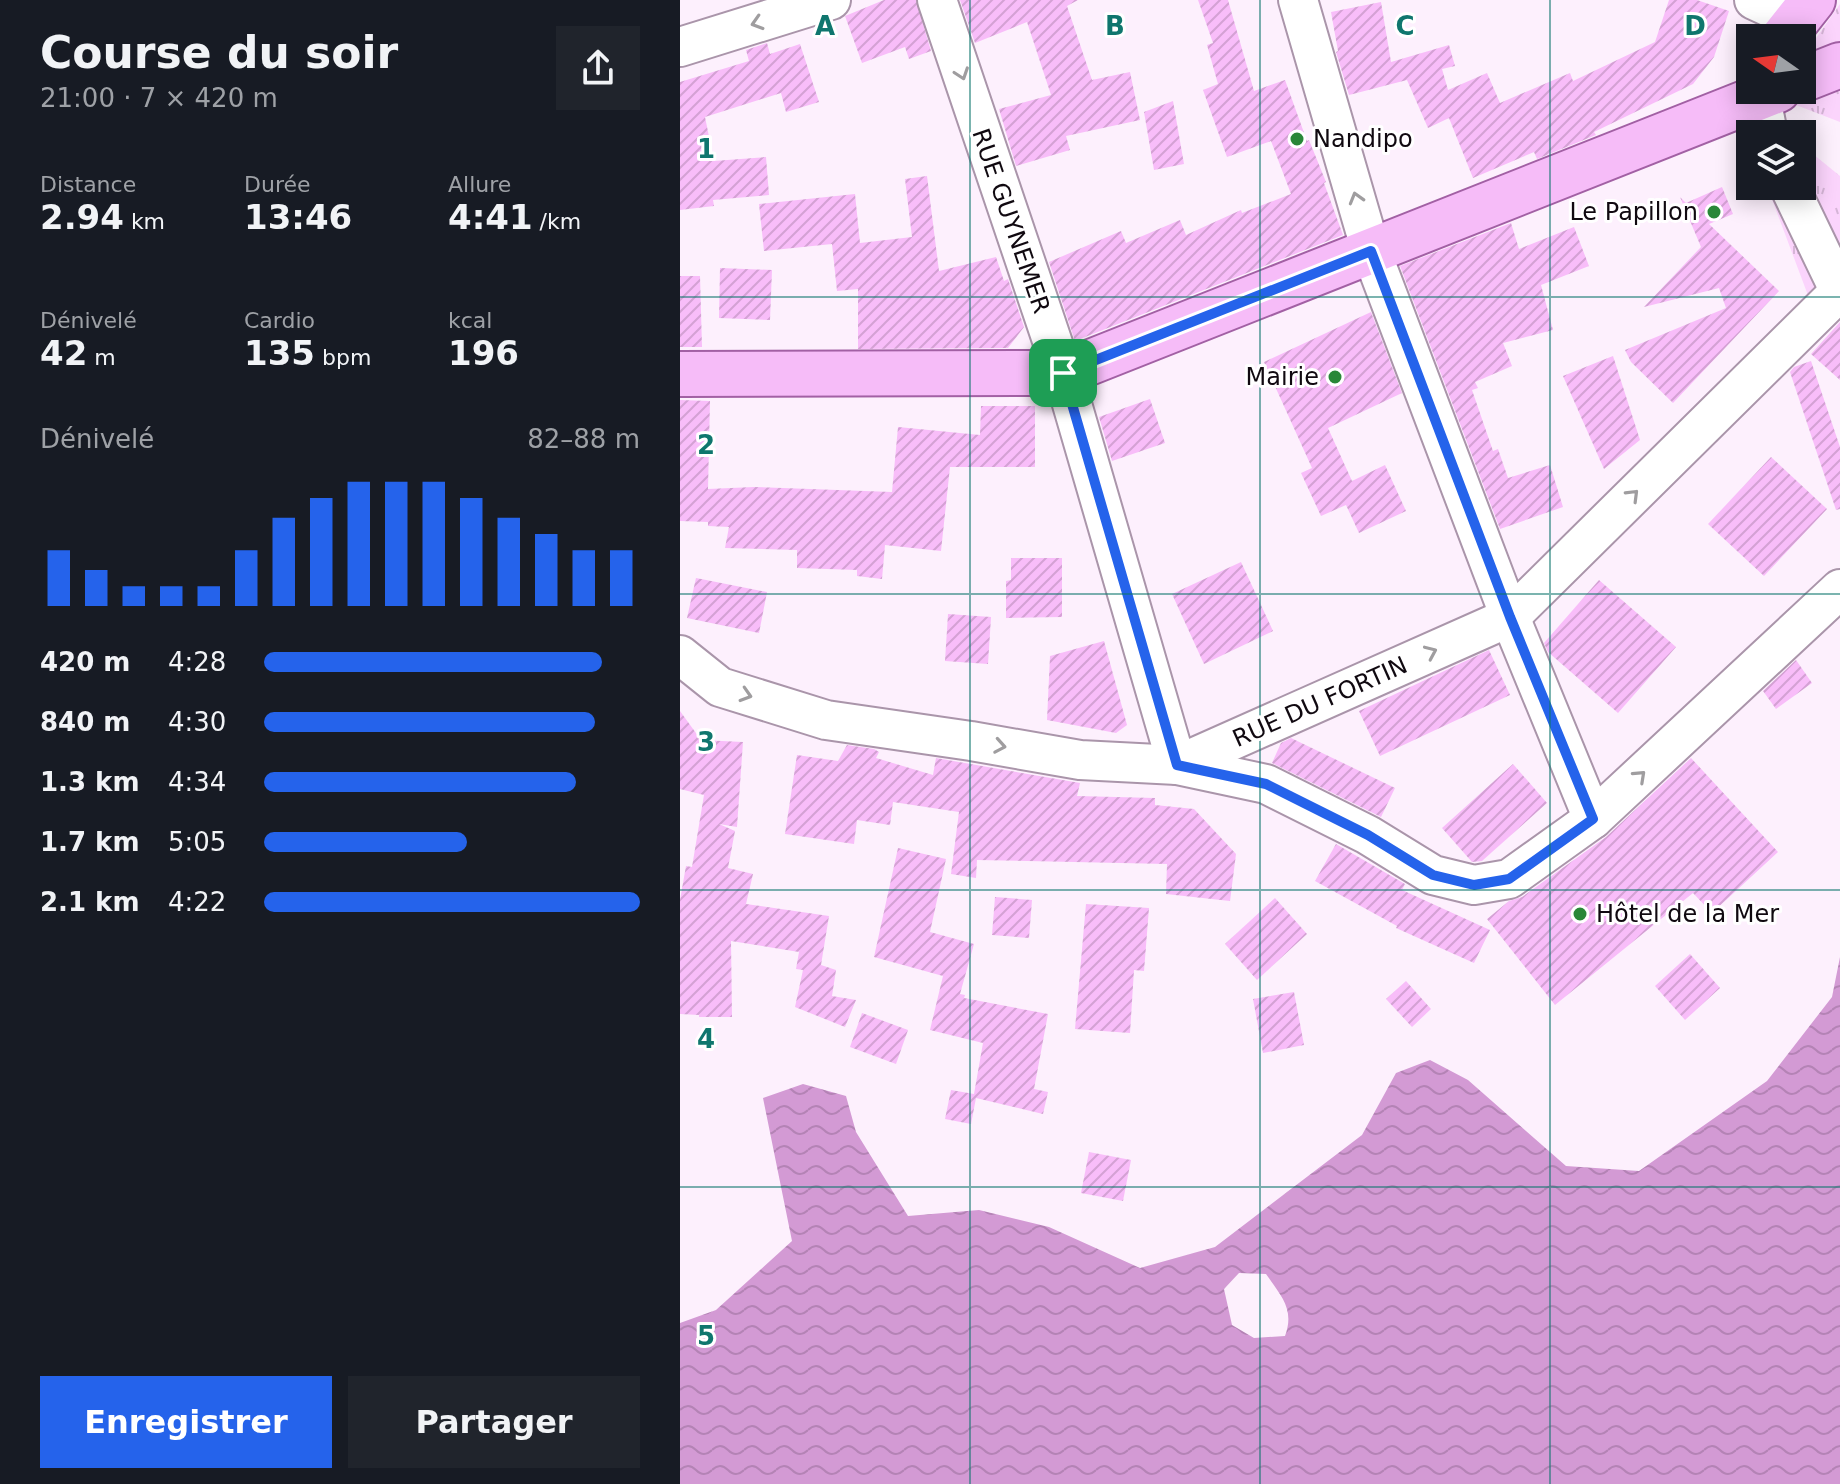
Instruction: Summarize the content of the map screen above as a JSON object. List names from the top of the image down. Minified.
{"streets":{"street":["RUE GUYNEMER","RUE DU FORTIN"]},"crossings":[["RUE GUYNEMER","RUE DU FORTIN"]],"one_way":["RUE DU FORTIN"],"places":["Nandipo","Le Papillon","Mairie","Hôtel de la Mer"],"north":"left","page":{"heading":["Course du soir","21:00 · 7 × 420 m"],"stats":[["Distance","2.94 km"],["Durée","13:46"],["Allure","4:41 /km"],["Dénivelé","42 m"],["Cardio","135 bpm"],["kcal","196"]],"chart":["Dénivelé","82–88 m"],"list":[{"name":"420 m","note":"4:28"},{"name":"840 m","note":"4:30"},{"name":"1.3 km","note":"4:34"},{"name":"1.7 km","note":"5:05"},{"name":"2.1 km","note":"4:22"}],"buttons":["Enregistrer","Partager"]},"grid":{"columns":["A","B","C","D"],"rows":["1","2","3","4","5"]}}
